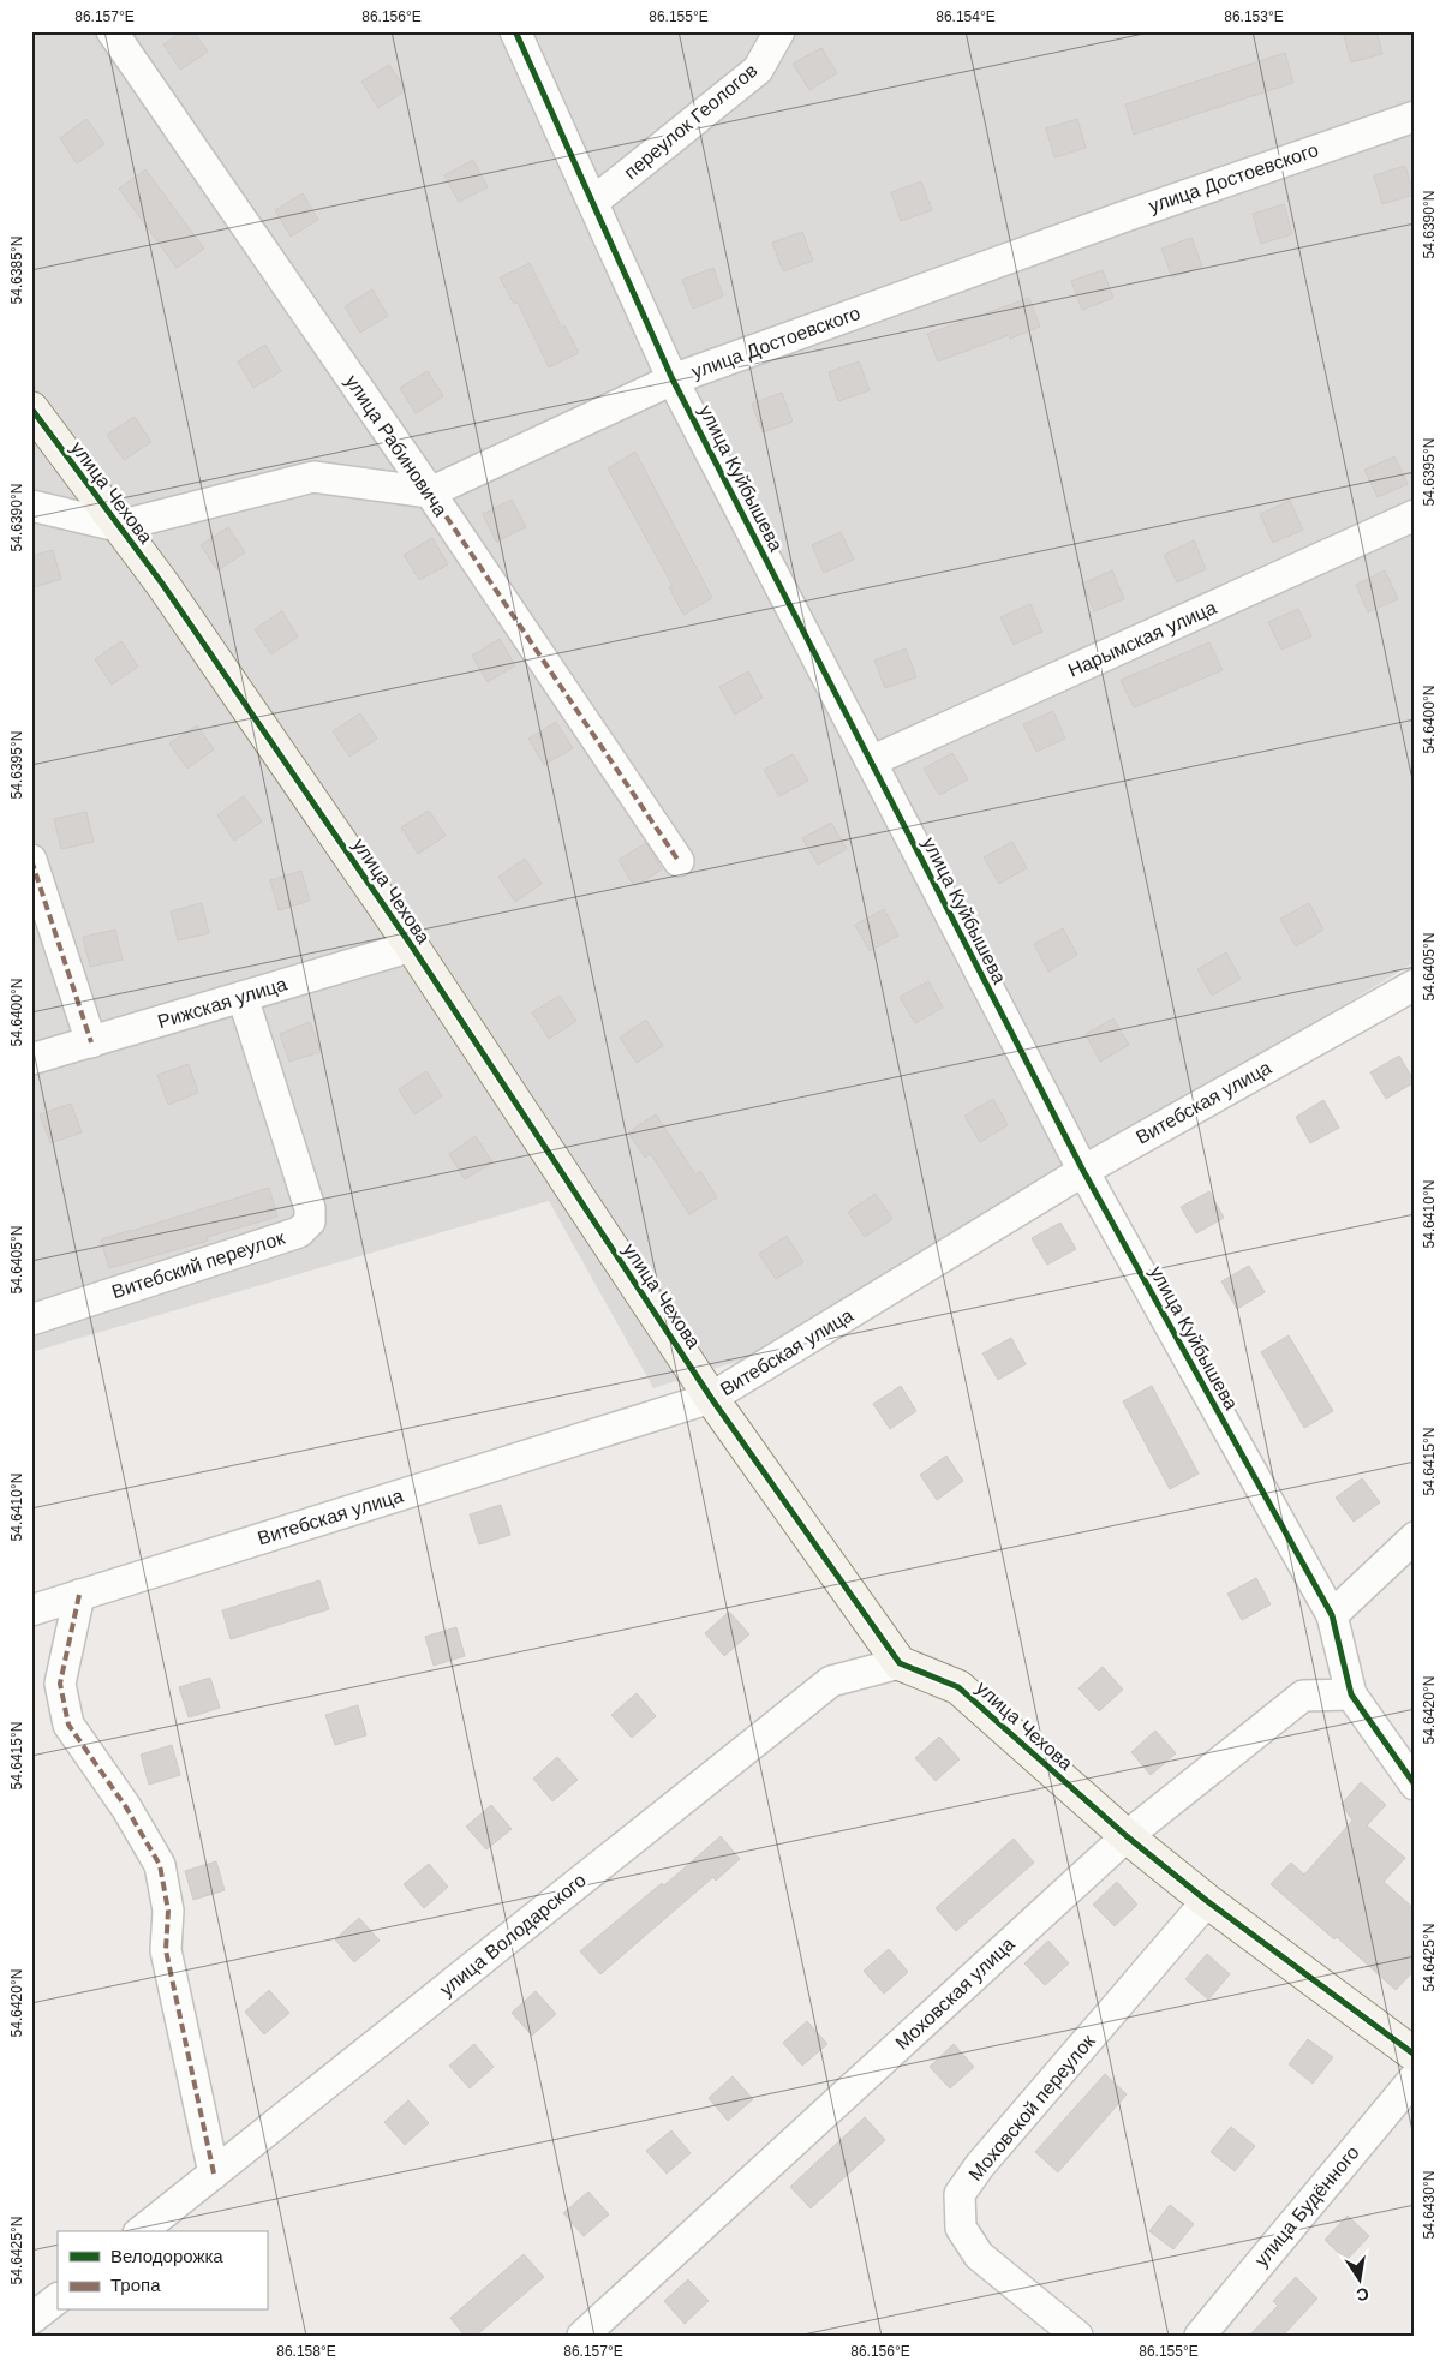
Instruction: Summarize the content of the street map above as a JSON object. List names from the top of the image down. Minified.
{"streets":{"street":["переулок Геологов","улица Достоевского","улица Рабиновича","улица Куйбышева","улица Чехова","Нарымская улица","Рижская улица","Витебская улица","Витебский переулок","улица Володарского","Моховская улица","Моховской переулок","улица Будённого"]},"crossings":[["переулок Геологов","улица Куйбышева"],["улица Достоевского","улица Рабиновича"],["улица Достоевского","улица Куйбышева"],["улица Куйбышева","Нарымская улица"],["улица Куйбышева","Витебская улица"],["улица Куйбышева","Моховская улица"],["улица Чехова","Рижская улица"],["улица Чехова","Витебская улица"],["улица Чехова","улица Володарского"],["улица Чехова","Моховская улица"],["улица Чехова","Моховской переулок"],["Рижская улица","Витебский переулок"]],"legend":["Велодорожка","Тропа"],"north":"bottom","coordinates":["86.157°E","86.156°E","86.155°E","86.154°E","86.153°E","54.6390°N","54.6385°N","54.6395°N","54.6400°N","54.6405°N","54.6410°N","54.6415°N","54.6420°N","54.6425°N","54.6430°N","86.158°E"]}
